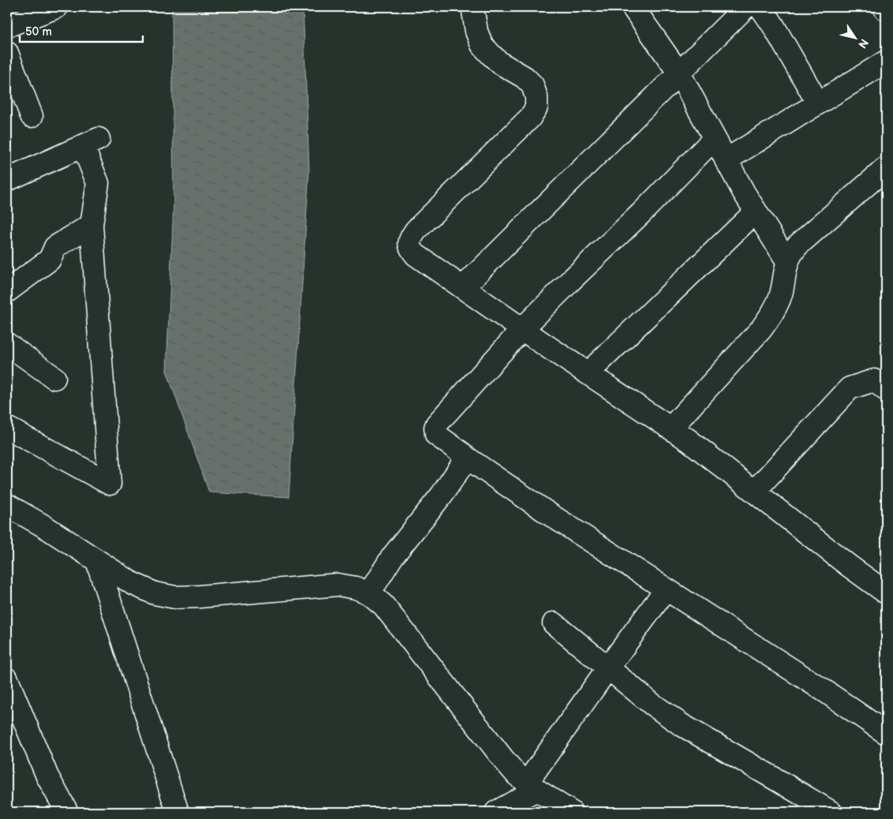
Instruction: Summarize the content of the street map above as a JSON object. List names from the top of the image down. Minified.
{"scale_bar":"50 m","north":"bottom right"}
